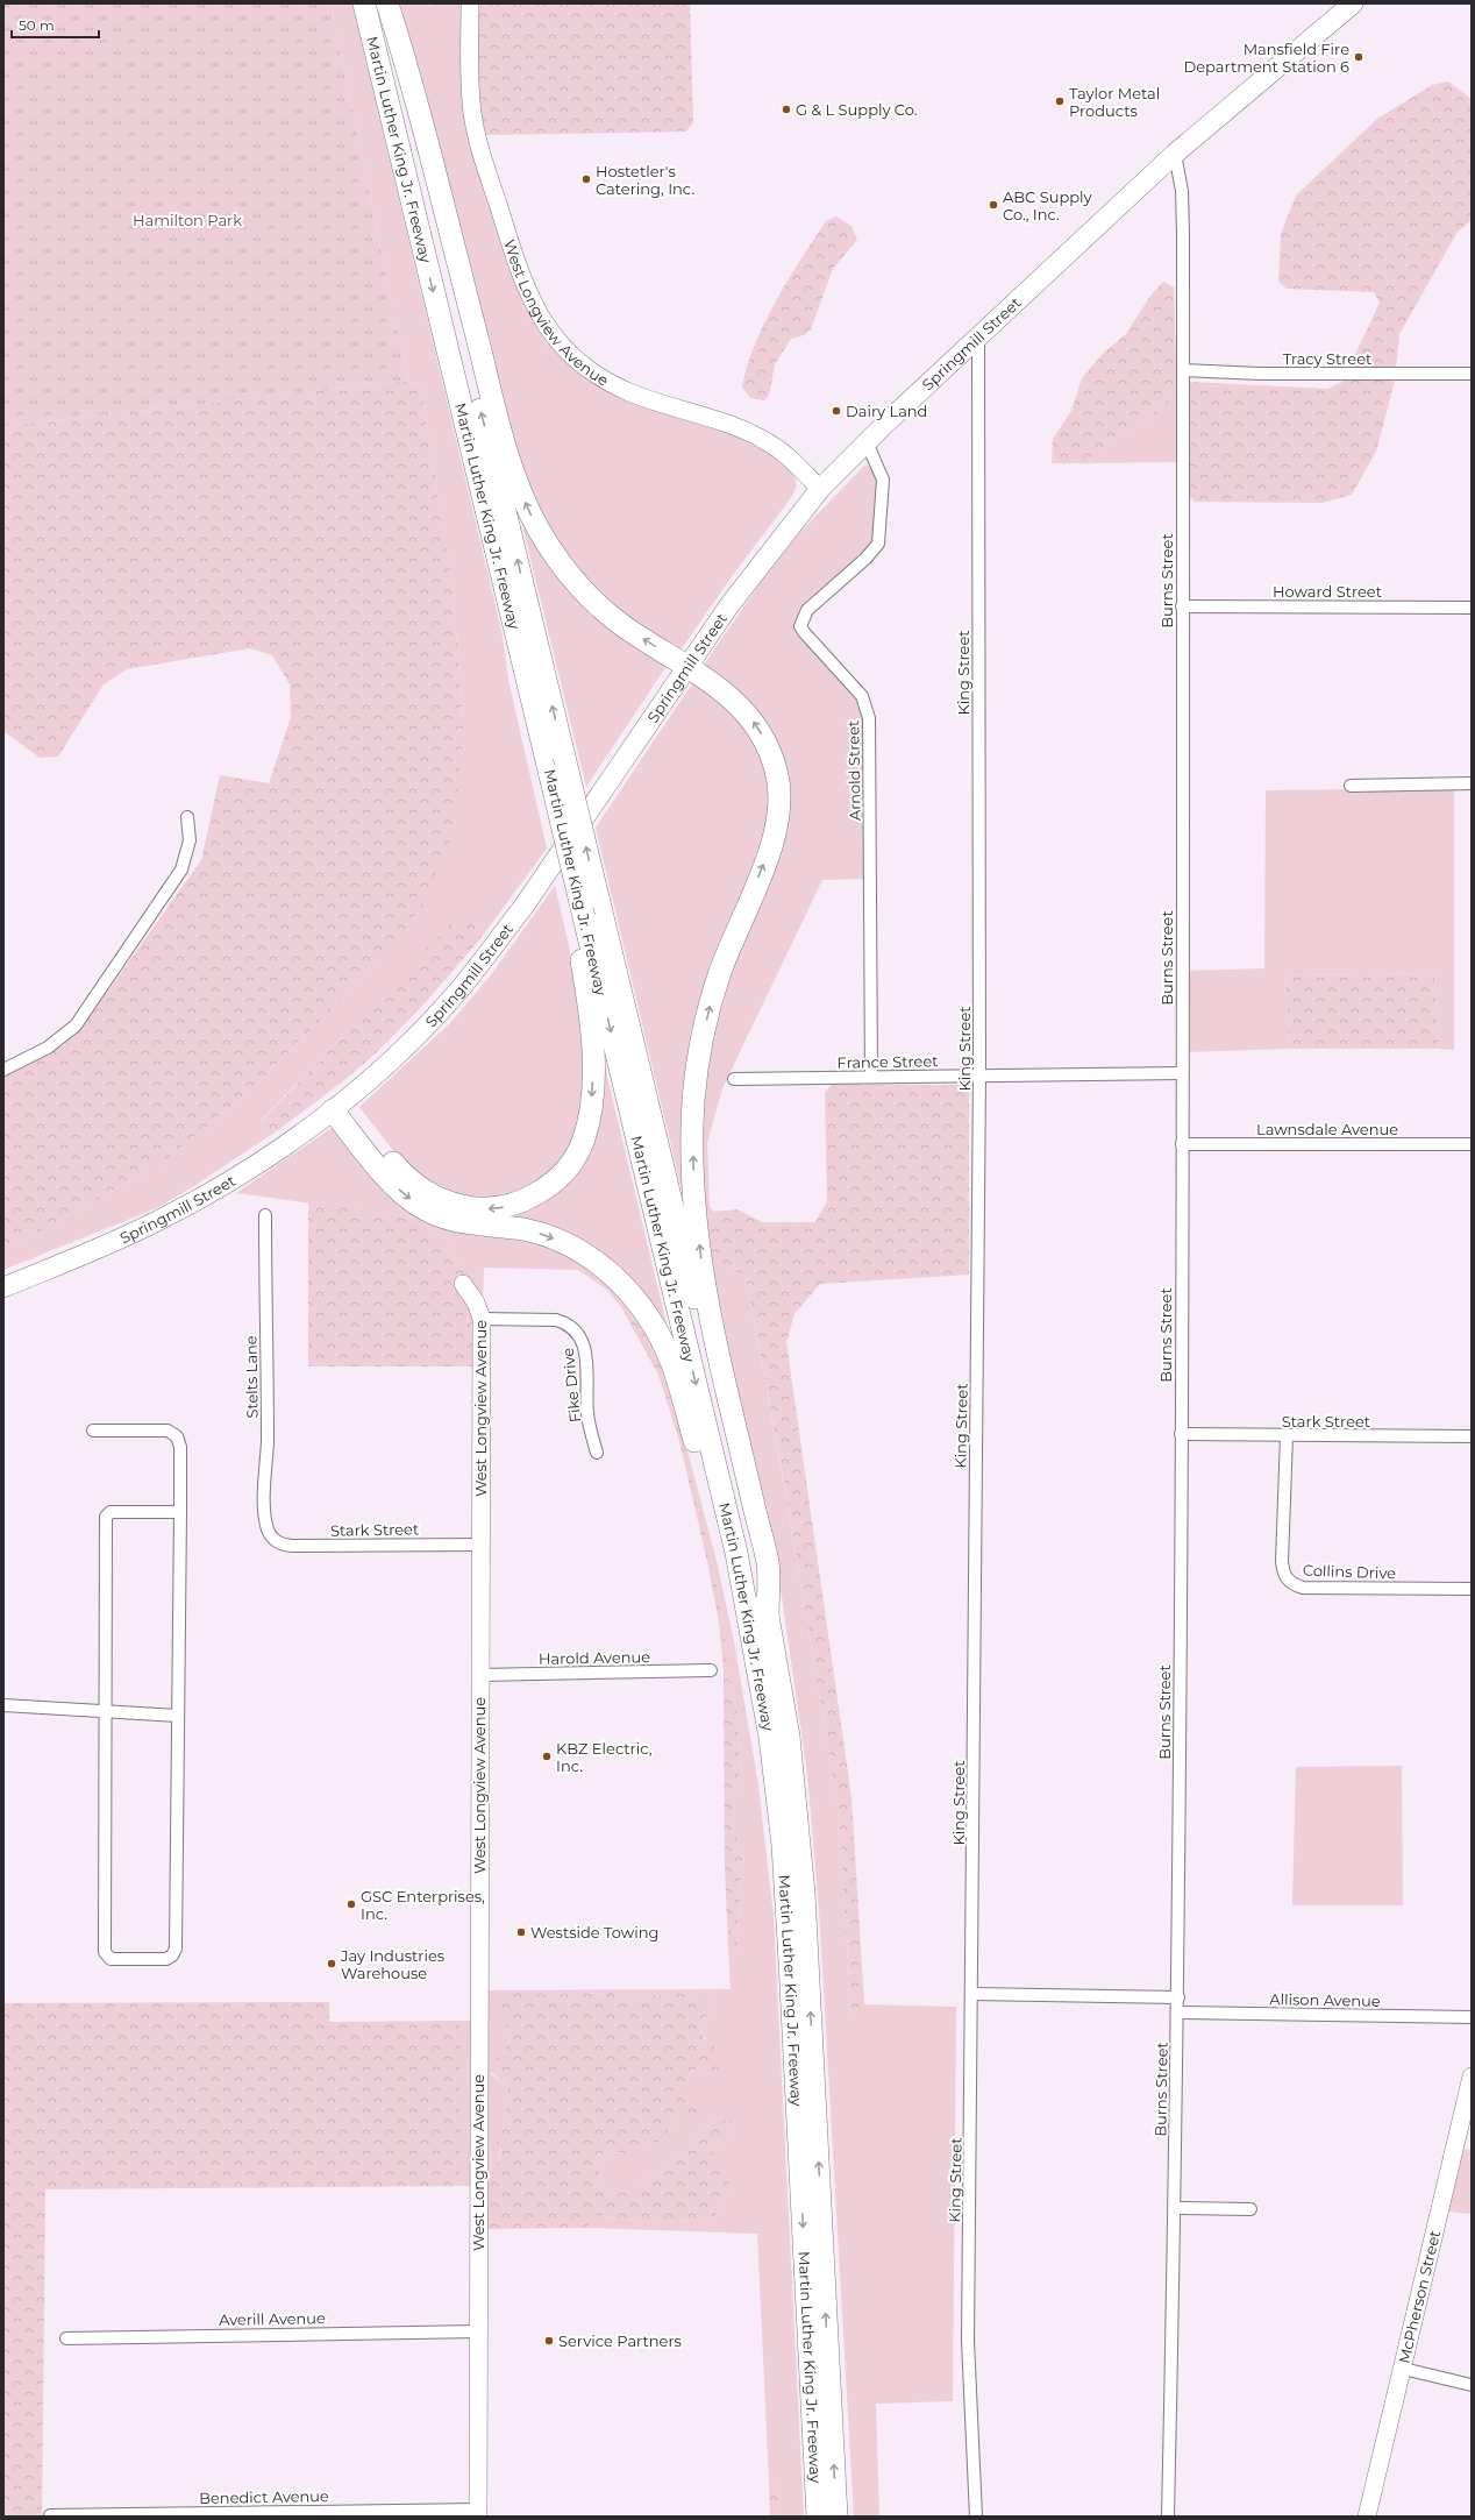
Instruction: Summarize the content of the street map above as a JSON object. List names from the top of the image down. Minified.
{"streets":{"highway":["Martin Luther King Jr. Freeway"],"main road":["Springmill Street"],"street":["West Longview Avenue","Tracy Street","Burns Street","Howard Street","King Street","Arnold Street","France Street","Lawnsdale Avenue","Stelts Lane","Fike Drive","Stark Street","Collins Drive","Harold Avenue","Allison Avenue","McPherson Street","Averill Avenue","Benedict Avenue"]},"crossings":[["West Longview Avenue","Springmill Street"],["West Longview Avenue","Fike Drive"],["West Longview Avenue","Stark Street"],["West Longview Avenue","Harold Avenue"],["West Longview Avenue","Averill Avenue"],["West Longview Avenue","Benedict Avenue"],["Springmill Street","Burns Street"],["Springmill Street","King Street"],["Springmill Street","Arnold Street"],["Tracy Street","Burns Street"],["Burns Street","Howard Street"],["Burns Street","France Street"],["Burns Street","Lawnsdale Avenue"],["Burns Street","Stark Street"],["Burns Street","Allison Avenue"],["King Street","France Street"],["Arnold Street","France Street"],["Stelts Lane","Stark Street"],["Stark Street","Collins Drive"]],"parks":["Hamilton Park"],"places":["Mansfield Fire Department Station 6","Taylor Metal Products","G & L Supply Co.","Hostetler's Catering, Inc.","ABC Supply Co., Inc.","Dairy Land","KBZ Electric, Inc.","GSC Enterprises, Inc.","Westside Towing","Jay Industries Warehouse","Service Partners"],"scale_bar":"50 m"}
